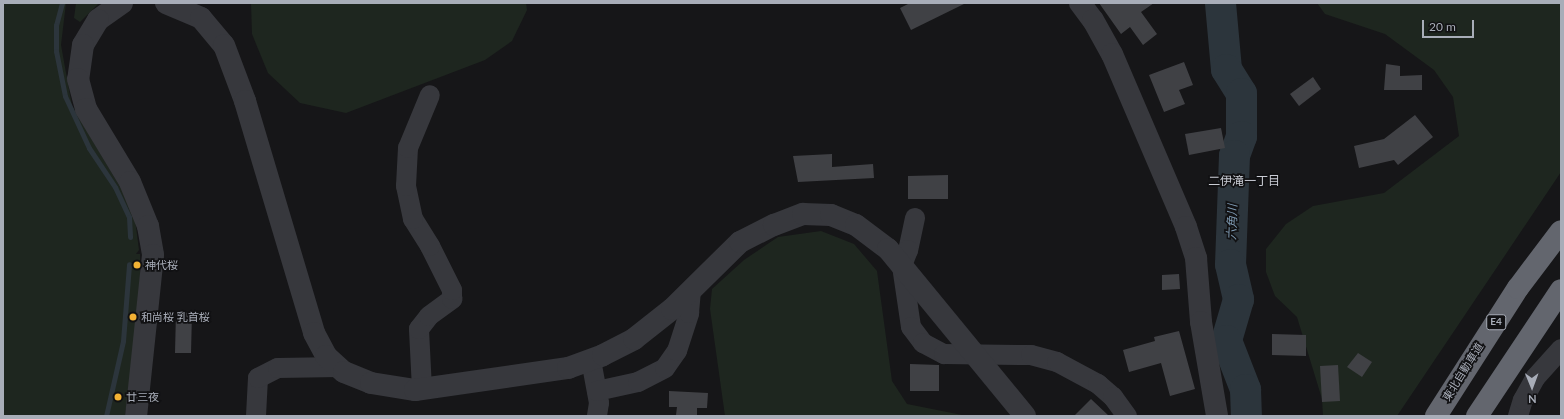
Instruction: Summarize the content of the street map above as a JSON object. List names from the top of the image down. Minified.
{"streets":{"highway":["E4","東北自動車道"]},"districts":["二伊滝一丁目"],"water":["六角川"],"places":["神代桜","和尚桜 乳首桜","廿三夜"],"scale_bar":"20 m","north":"bottom"}
